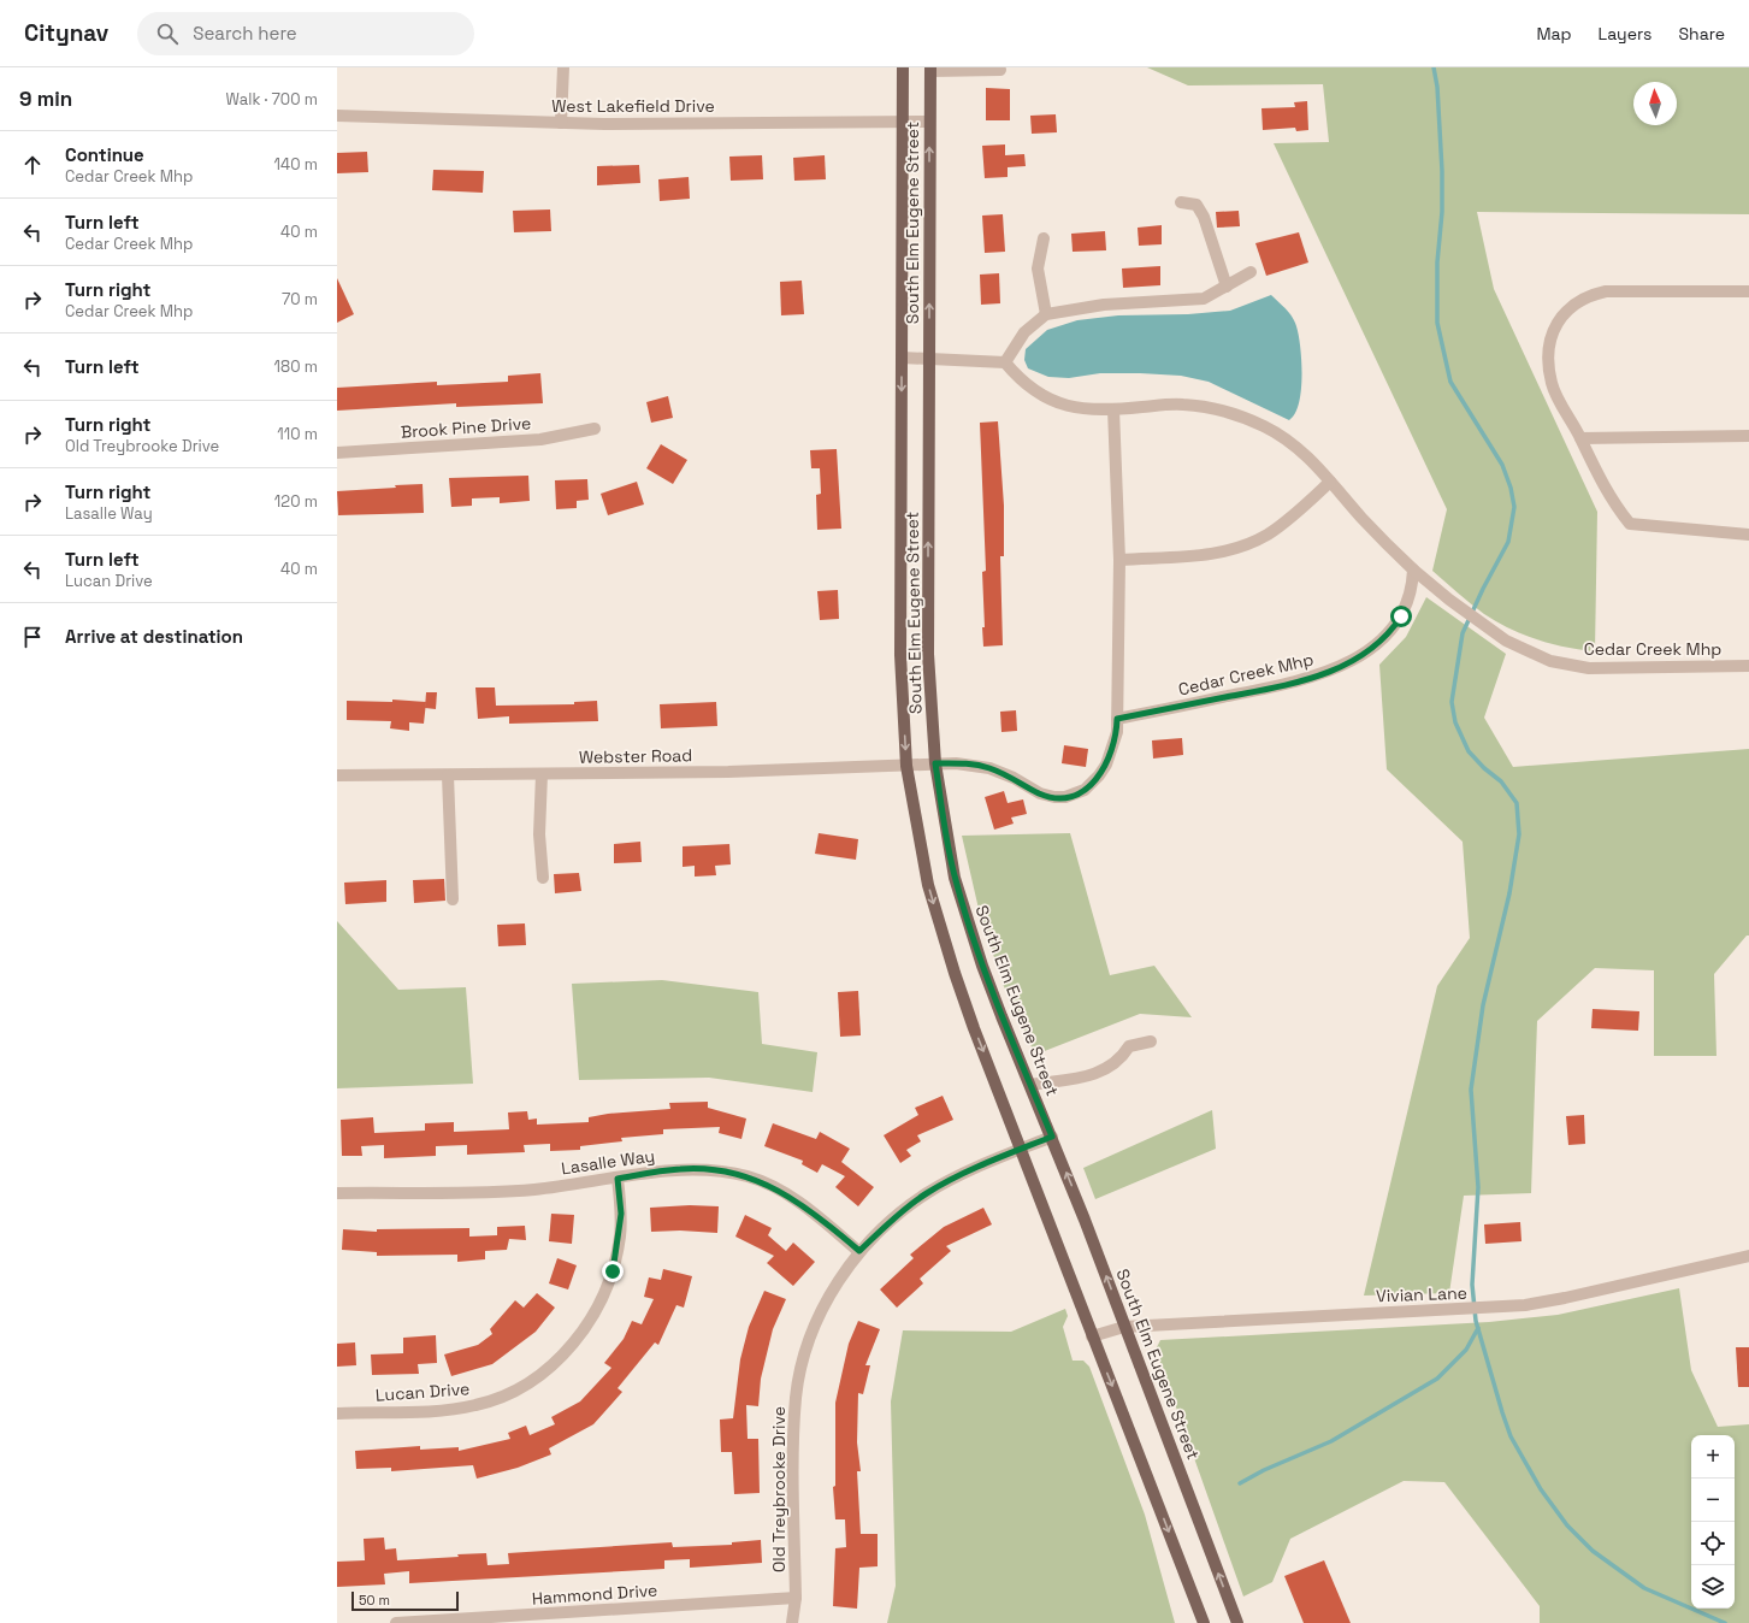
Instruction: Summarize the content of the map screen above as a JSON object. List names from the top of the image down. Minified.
{"streets":{"main road":["South Elm Eugene Street"],"street":["West Lakefield Drive","Brook Pine Drive","Cedar Creek Mhp","Webster Road","Lasalle Way","Vivian Lane","Lucan Drive","Old Treybrooke Drive","Hammond Drive"]},"crossings":[["West Lakefield Drive","South Elm Eugene Street"],["South Elm Eugene Street","Webster Road"],["South Elm Eugene Street","Vivian Lane"],["South Elm Eugene Street","Old Treybrooke Drive"],["Lasalle Way","Lucan Drive"],["Lasalle Way","Old Treybrooke Drive"],["Old Treybrooke Drive","Hammond Drive"]],"scale_bar":"50 m","north":"top","page":{"header":"Citynav","search":"Search here","nav":["Map","Layers","Share"],"heading":["9 min","Walk · 700 m"],"list":[["Continue","Cedar Creek Mhp","140 m"],["Turn left","Cedar Creek Mhp","40 m"],["Turn right","Cedar Creek Mhp","70 m"],["Turn left","180 m"],["Turn right","Old Treybrooke Drive","110 m"],["Turn right","Lasalle Way","120 m"],["Turn left","Lucan Drive","40 m"],"Arrive at destination"],"map_buttons":["+","−"],"scale":"50 m"}}
